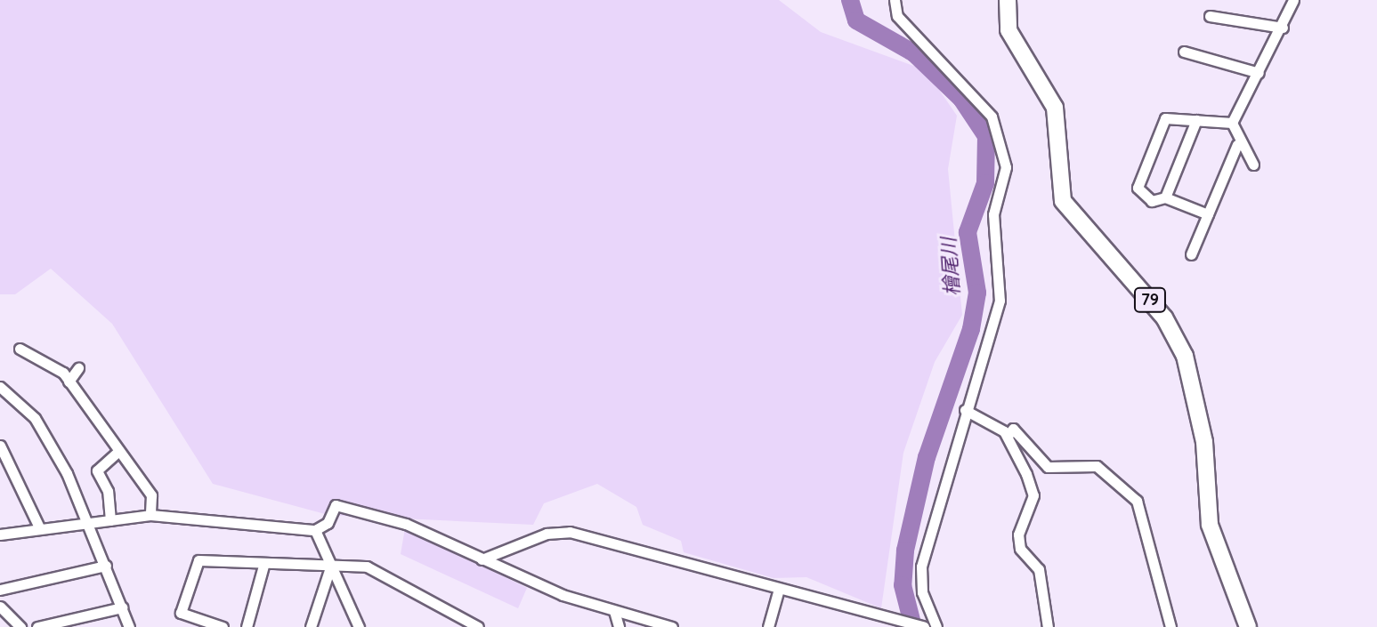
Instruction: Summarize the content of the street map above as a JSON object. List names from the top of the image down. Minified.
{"streets":{"main road":["79"]},"water":["檜尾川"]}
